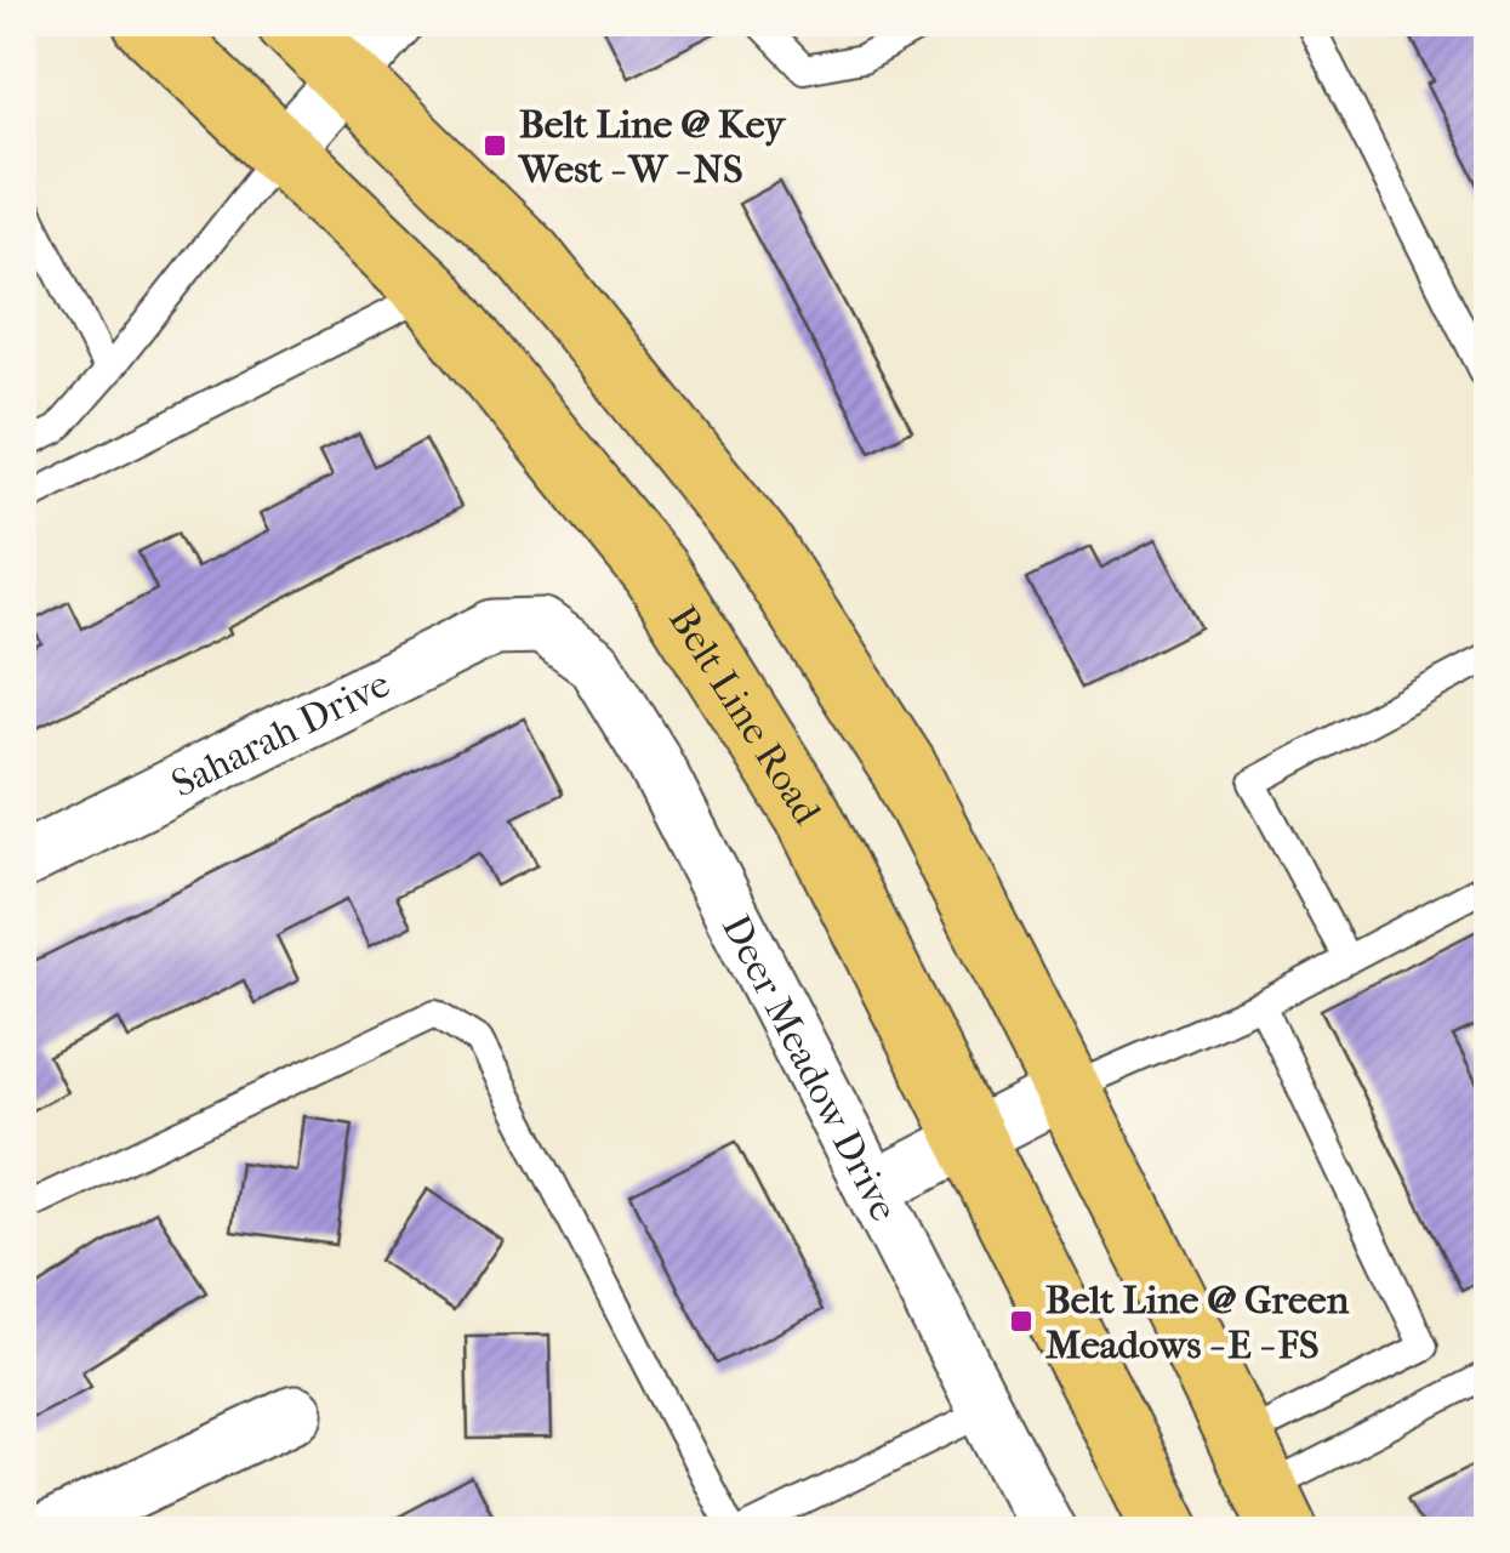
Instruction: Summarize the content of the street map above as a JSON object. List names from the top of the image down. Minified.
{"streets":{"main road":["Belt Line Road"],"street":["Saharah Drive","Deer Meadow Drive"]},"crossings":[["Saharah Drive","Deer Meadow Drive"]],"places":{"transit":["Belt Line @ Key West - W - NS","Belt Line @ Green Meadows - E - FS"]}}
